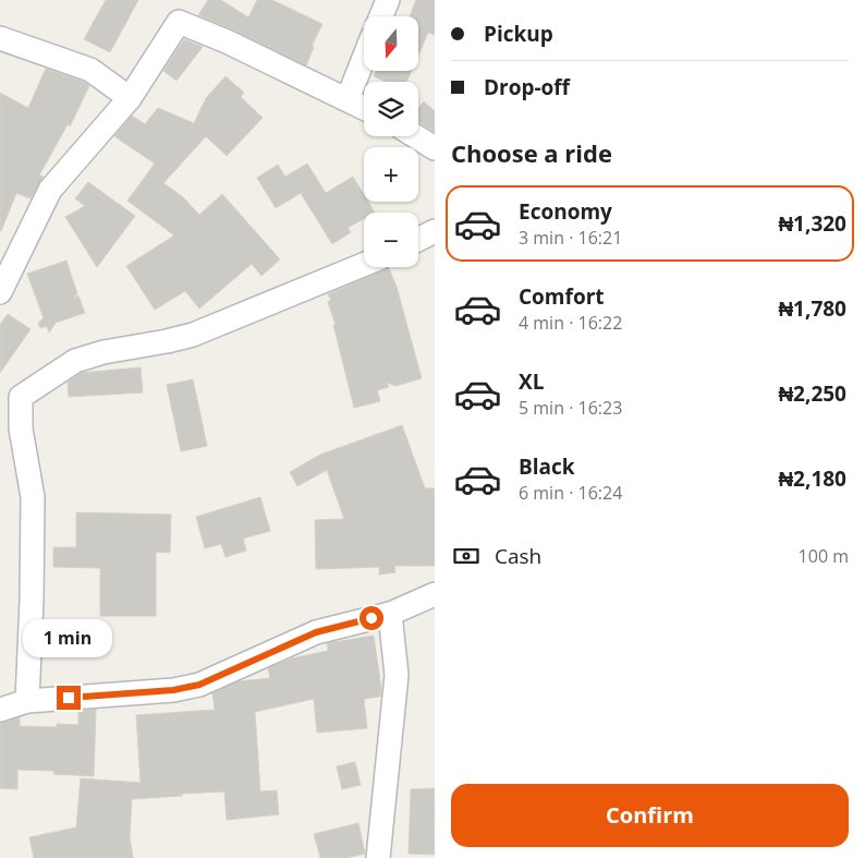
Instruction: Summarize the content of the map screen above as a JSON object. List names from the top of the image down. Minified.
{"north":"bottom","page":{"banner":["Pickup","Drop-off"],"map_buttons":["+","−"],"heading":"Choose a ride","list":[{"name":"Economy","note":"3 min · 16:21","value":"₦1,320"},{"name":"Comfort","note":"4 min · 16:22","value":"₦1,780"},{"name":"XL","note":"5 min · 16:23","value":"₦2,250"},{"name":"Black","note":"6 min · 16:24","value":"₦2,180"}],"pay":["Cash","100 m"],"bubble":"1 min","buttons":"Confirm"}}
